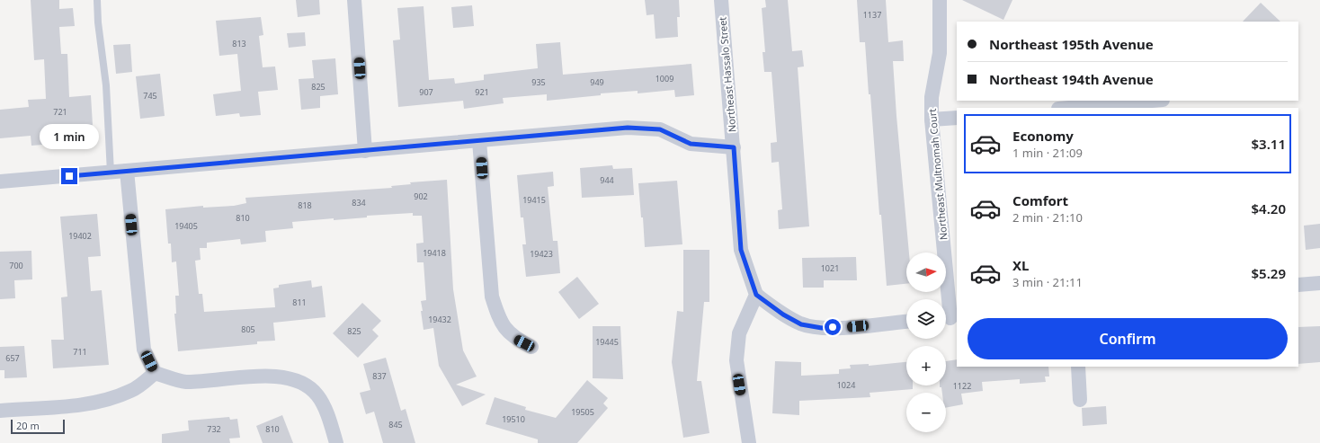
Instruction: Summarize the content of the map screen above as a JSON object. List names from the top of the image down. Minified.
{"streets":{"street":["Northeast Hassalo Street","Northeast Multnomah Court"]},"house_numbers":["1137","813","1009","935","949","825","907","921","745","721","944","902","19415","834","818","810","19405","19402","19418","19423","700","1021","811","19432","805","825","19445","711","657","837","1024","1122","19505","19510","845","732","810"],"scale_bar":"20 m","north":"right","page":{"banner":["Northeast 195th Avenue","Northeast 194th Avenue"],"list":[{"name":"Economy","note":"1 min · 21:09","value":"$3.11"},{"name":"Comfort","note":"2 min · 21:10","value":"$4.20"},{"name":"XL","note":"3 min · 21:11","value":"$5.29"}],"bubble":"1 min","map_buttons":["+","−"],"buttons":"Confirm","scale":"20 m"}}
